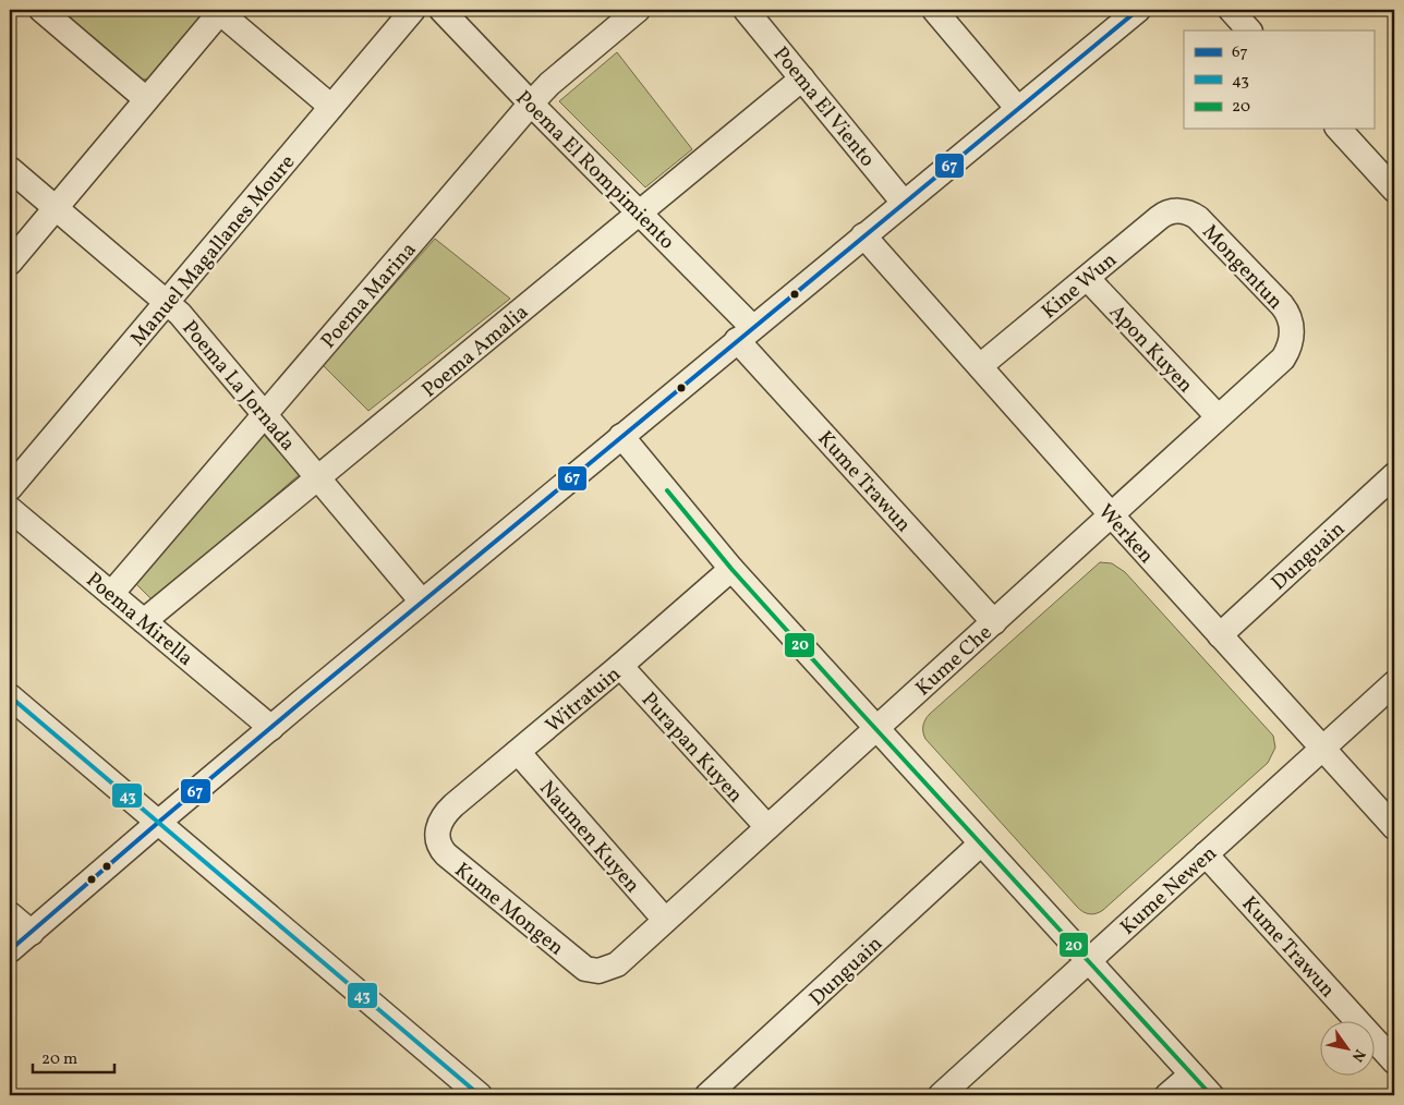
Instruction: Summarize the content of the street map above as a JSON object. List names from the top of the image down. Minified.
{"streets":{"street":["Poema El Viento","Poema El Rompimiento","Manuel Magallanes Moure","Mongentun","Kine Wun","Poema Marina","Apon Kuyen","Poema Amalia","Poema La Jornada","Kume Trawun","Werken","Dunguain","Poema Mirella","Kume Che","Witratuin","Purapan Kuyen","Naumen Kuyen","Kume Newen","Kume Mongen"]},"crossings":[["Poema El Viento","Poema Amalia"],["Poema El Rompimiento","Poema Marina"],["Poema El Rompimiento","Poema Amalia"],["Poema El Rompimiento","Kume Trawun"],["Manuel Magallanes Moure","Poema La Jornada"],["Mongentun","Kine Wun"],["Mongentun","Kume Che"],["Kine Wun","Apon Kuyen"],["Kine Wun","Werken"],["Poema Marina","Poema La Jornada"],["Poema Marina","Poema Mirella"],["Apon Kuyen","Kume Che"],["Poema Amalia","Poema La Jornada"],["Poema Amalia","Poema Mirella"],["Kume Trawun","Kume Che"],["Kume Trawun","Kume Newen"],["Werken","Dunguain"],["Werken","Kume Che"],["Werken","Kume Newen"],["Kume Che","Purapan Kuyen"],["Kume Che","Naumen Kuyen"],["Kume Che","Kume Mongen"],["Witratuin","Purapan Kuyen"],["Witratuin","Naumen Kuyen"],["Witratuin","Kume Mongen"]],"lines":["transit line 67","transit line 20","transit line 43"],"legend":["67","43","20"],"scale_bar":"20 m","north":"bottom right"}
